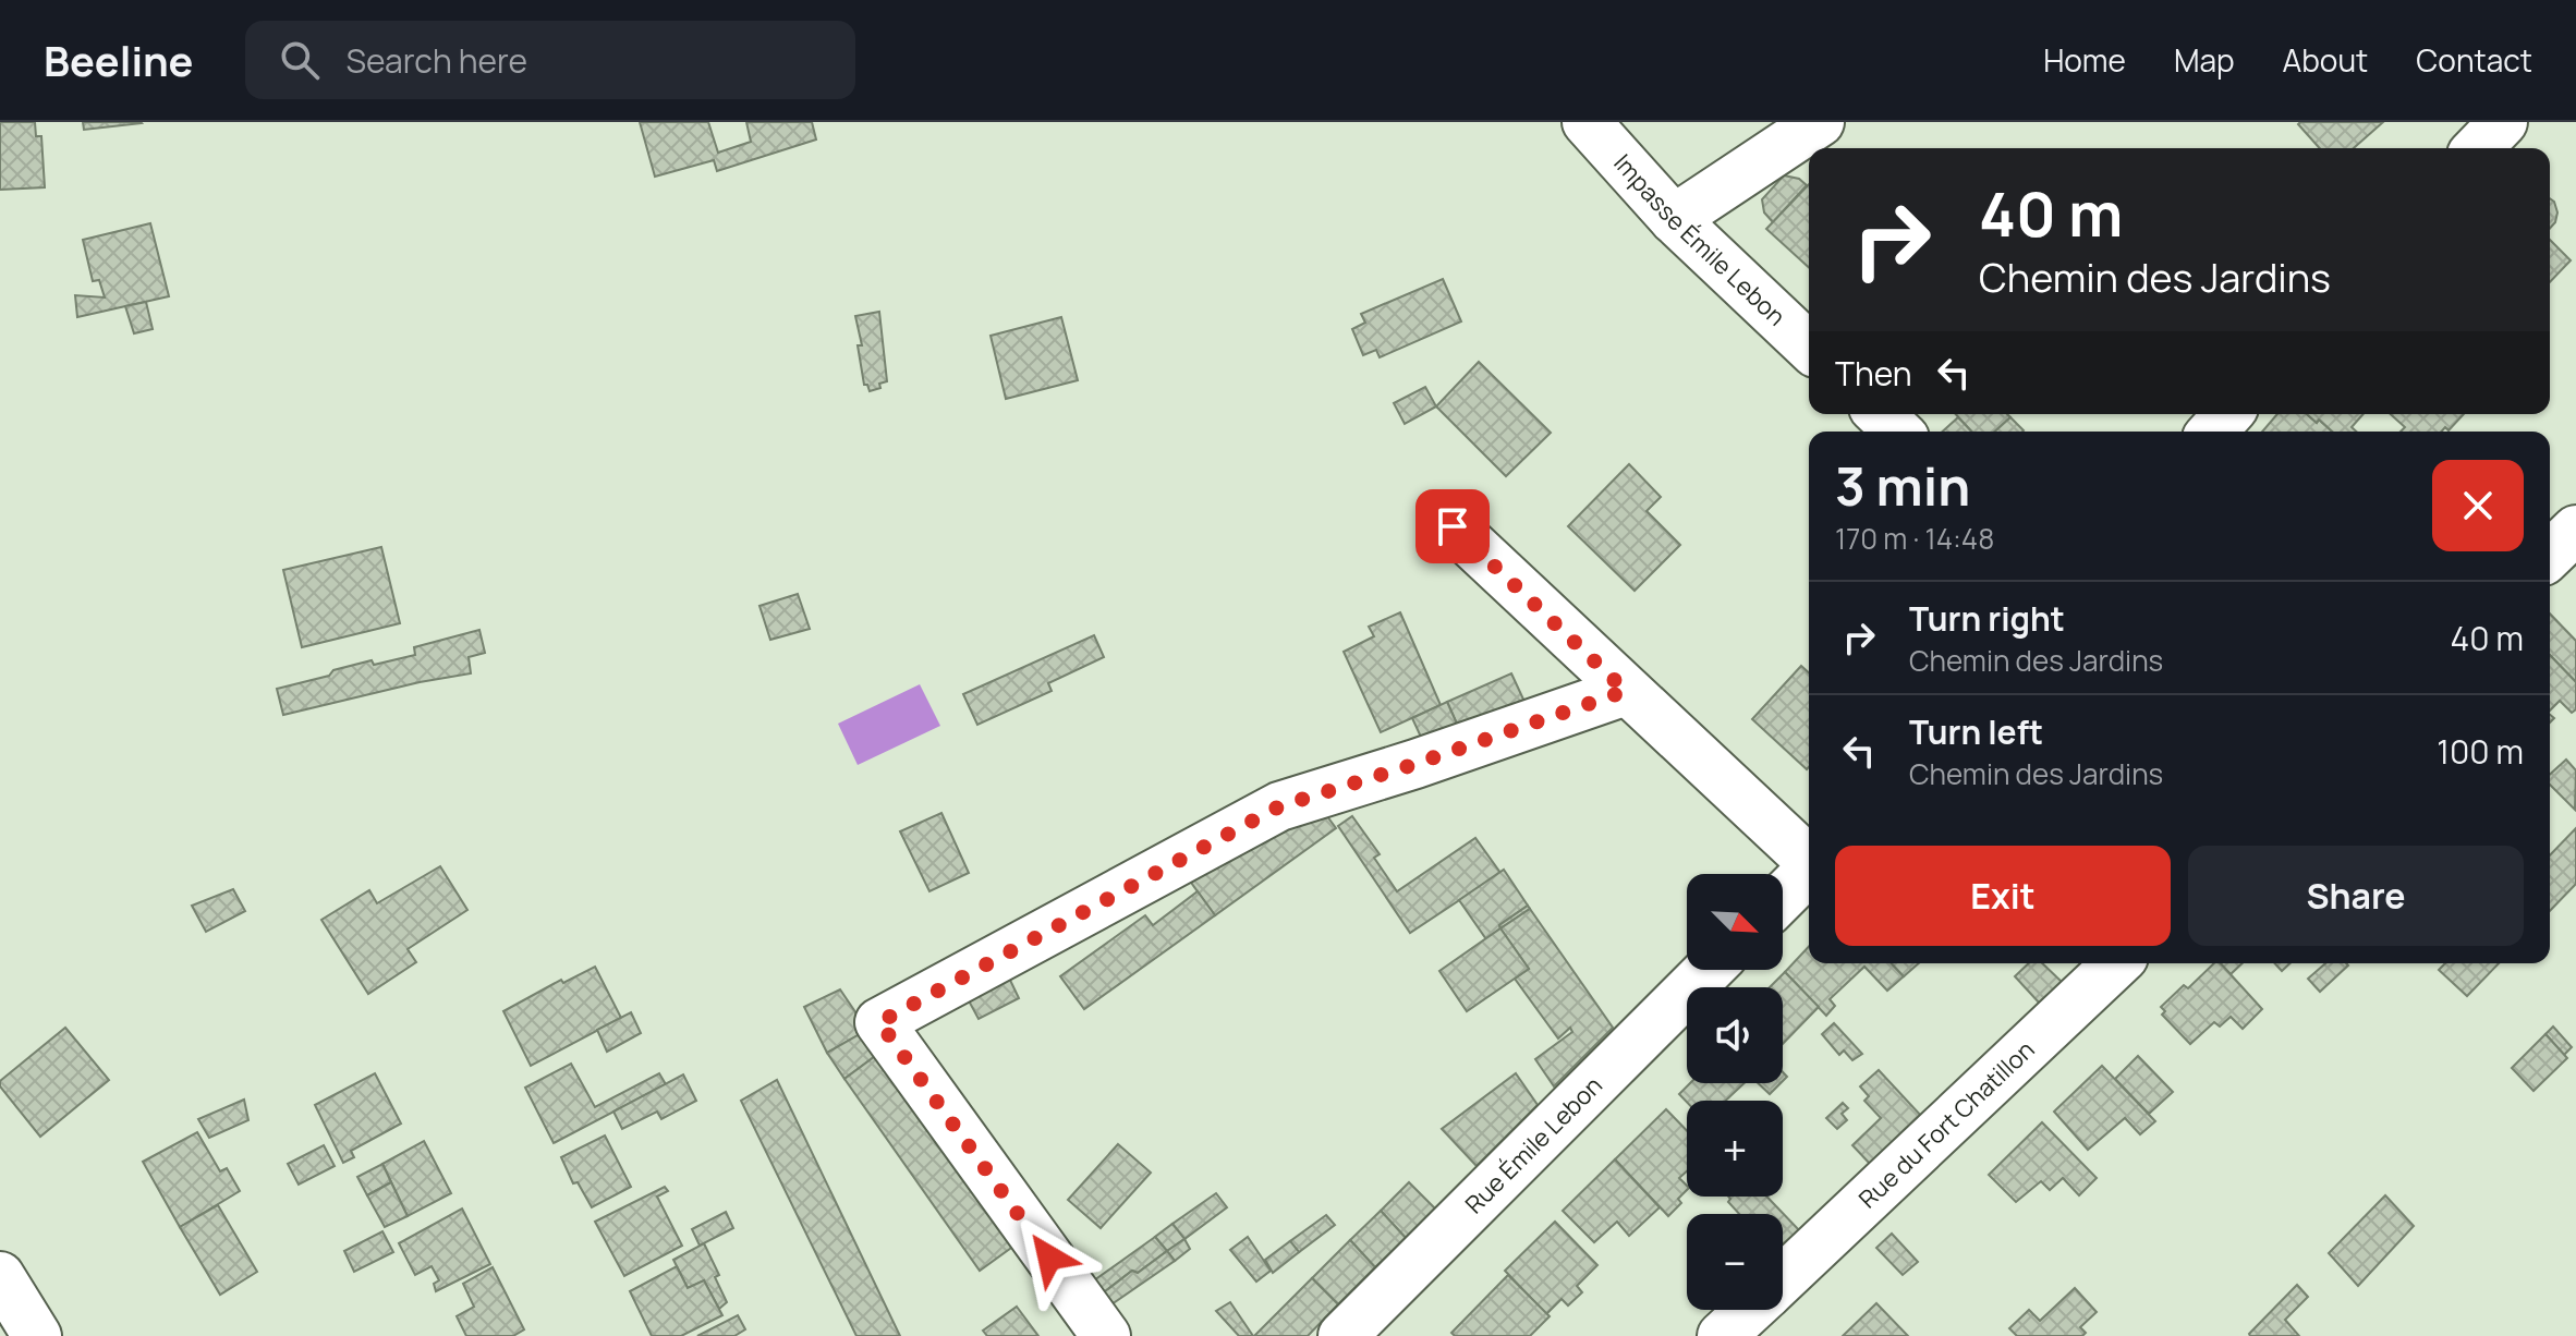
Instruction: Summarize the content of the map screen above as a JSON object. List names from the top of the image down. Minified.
{"streets":{"street":["Impasse Émile Lebon","Rue du Fort Chatillon","Rue Émile Lebon"]},"north":"bottom right","page":{"header":"Beeline","search":"Search here","nav":["Home","Map","About","Contact"],"turn":["40 m","Chemin des Jardins"],"then":"Then","heading":["3 min","170 m · 14:48"],"list":[{"name":"Turn right","note":"Chemin des Jardins","value":"40 m"},{"name":"Turn left","note":"Chemin des Jardins","value":"100 m"}],"buttons":["Exit","Share"],"map_buttons":["+","−"]}}
